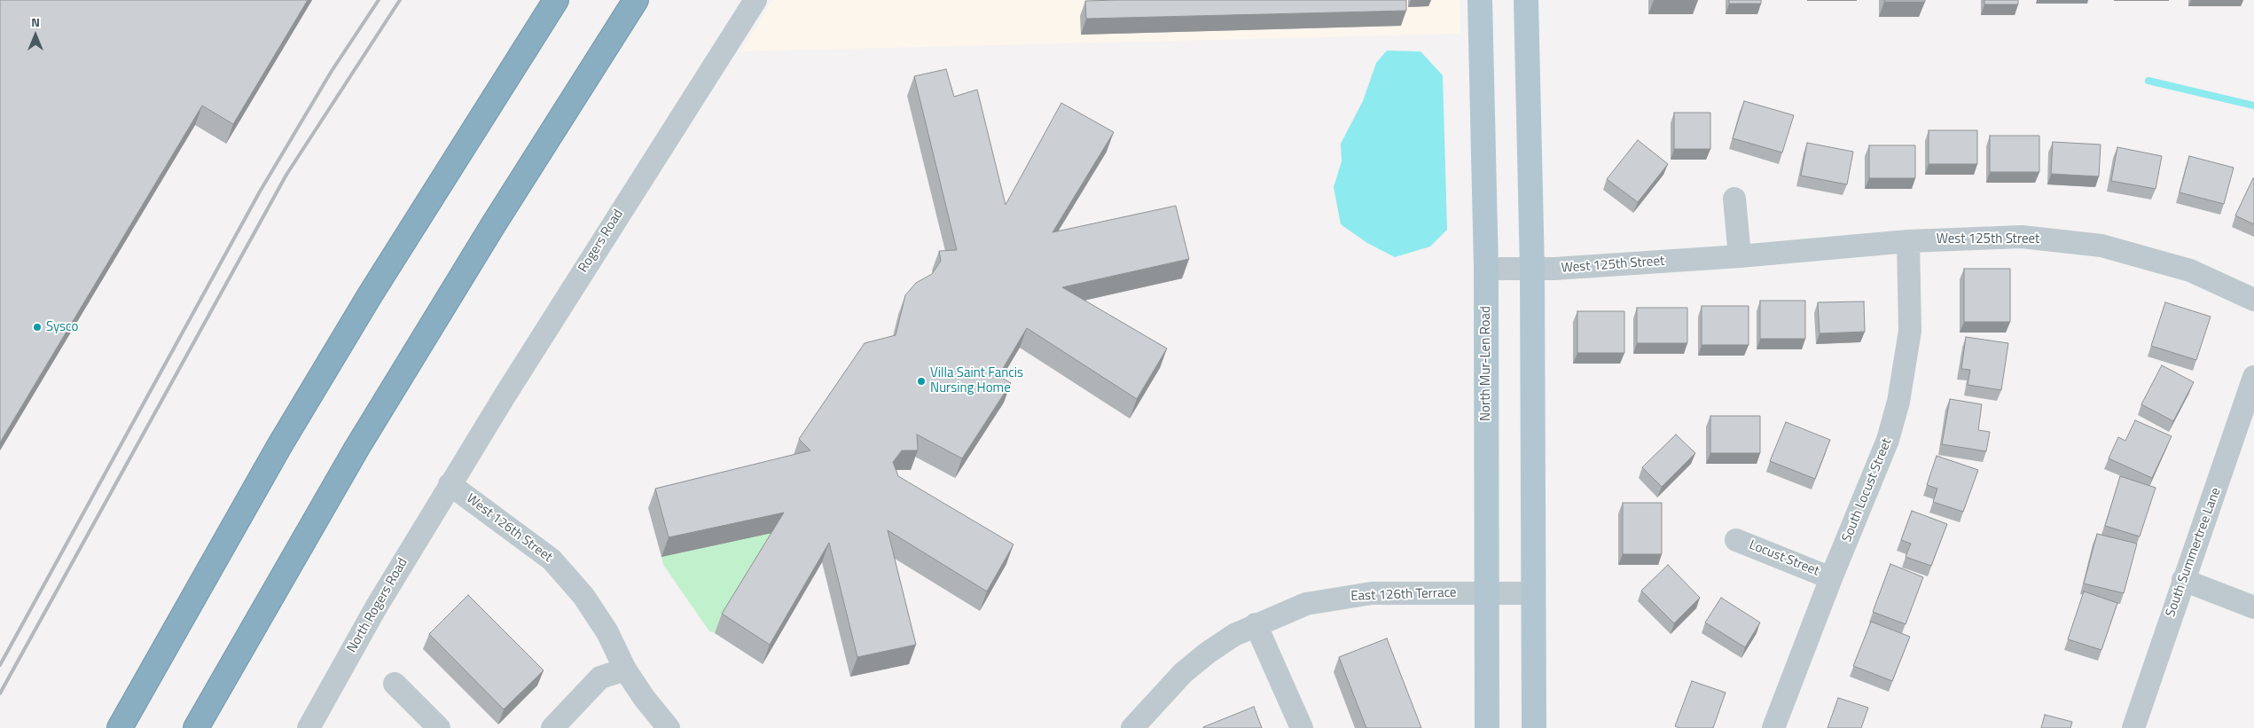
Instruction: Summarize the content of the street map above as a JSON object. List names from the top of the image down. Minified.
{"streets":{"main road":["North Mur-Len Road"],"street":["West 125th Street","Rogers Road","South Locust Street","West 126th Street","South Summertree Lane","Locust Street","East 126th Terrace","North Rogers Road"]},"crossings":[["West 125th Street","North Mur-Len Road"],["West 125th Street","South Locust Street"],["Rogers Road","West 126th Street"],["Rogers Road","North Rogers Road"],["North Mur-Len Road","East 126th Terrace"],["South Locust Street","Locust Street"],["West 126th Street","North Rogers Road"]],"places":["Sysco","Villa Saint Fancis Nursing Home"],"north":"top"}
